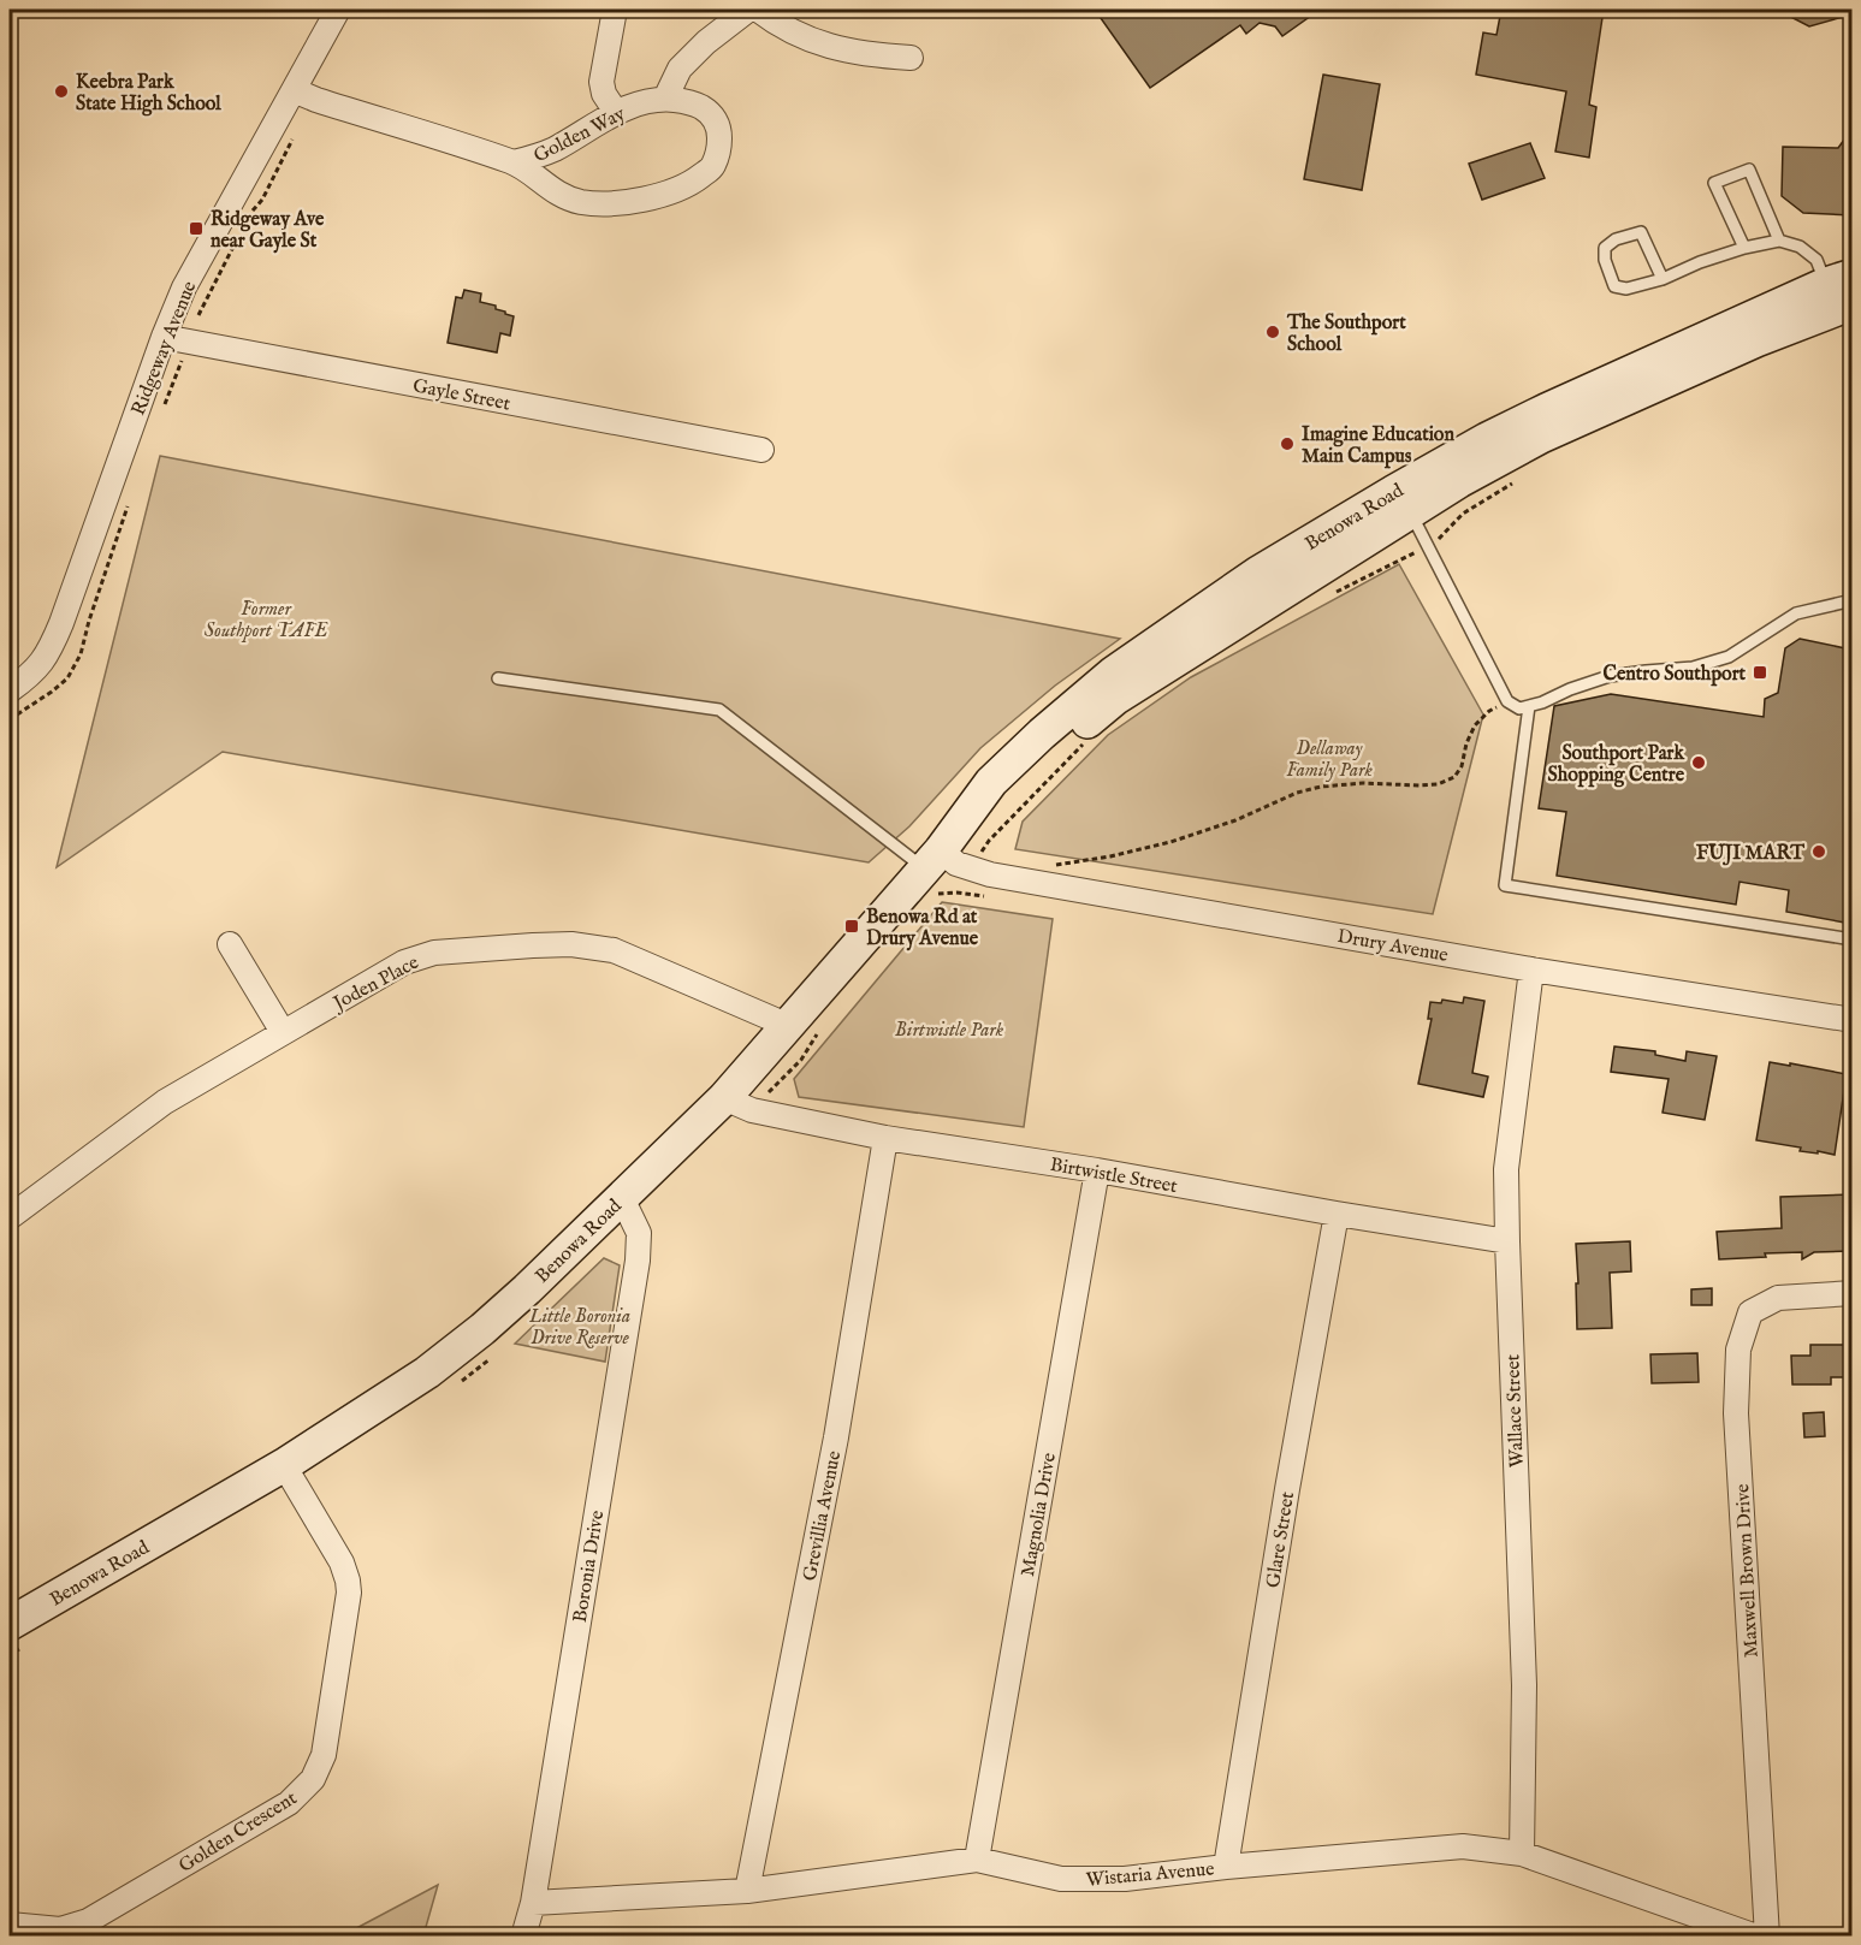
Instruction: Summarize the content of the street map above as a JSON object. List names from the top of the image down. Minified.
{"streets":{"main road":["Benowa Road"],"street":["Golden Way","Ridgeway Avenue","Gayle Street","Drury Avenue","Joden Place","Birtwistle Street","Wallace Street","Magnolia Drive","Grevillia Avenue","Glare Street","Boronia Drive","Maxwell Brown Drive","Golden Crescent","Wistaria Avenue"]},"crossings":[["Golden Way","Ridgeway Avenue"],["Ridgeway Avenue","Gayle Street"],["Benowa Road","Drury Avenue"],["Benowa Road","Joden Place"],["Benowa Road","Birtwistle Street"],["Benowa Road","Boronia Drive"],["Benowa Road","Golden Crescent"],["Drury Avenue","Wallace Street"],["Birtwistle Street","Wallace Street"],["Birtwistle Street","Magnolia Drive"],["Birtwistle Street","Grevillia Avenue"],["Birtwistle Street","Glare Street"],["Wallace Street","Wistaria Avenue"],["Magnolia Drive","Wistaria Avenue"],["Grevillia Avenue","Wistaria Avenue"],["Glare Street","Wistaria Avenue"],["Boronia Drive","Wistaria Avenue"]],"parks":["Former Southport TAFE","Dellaway Family Park","Birtwistle Park","Little Boronia Drive Reserve"],"places":{"other":["Keebra Park State High School","The Southport School","Imagine Education Main Campus","Southport Park Shopping Centre","FUJI MART"],"transit":["Ridgeway Ave near Gayle St","Centro Southport","Benowa Rd at Drury Avenue"]}}
